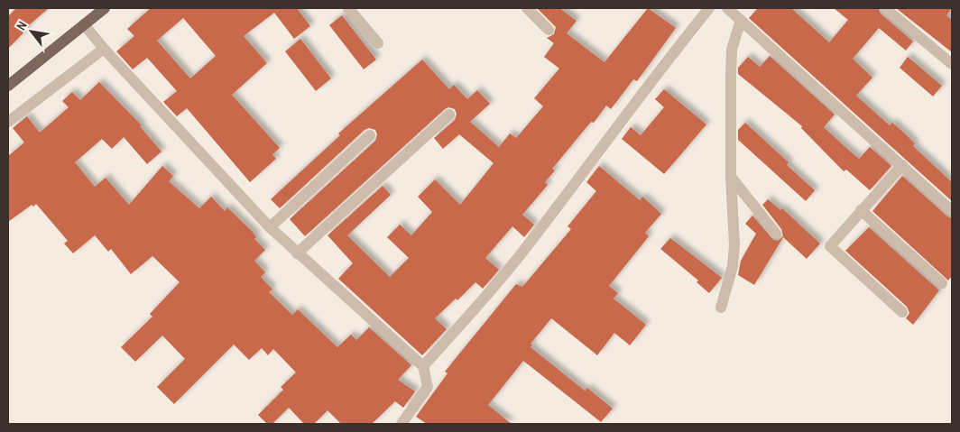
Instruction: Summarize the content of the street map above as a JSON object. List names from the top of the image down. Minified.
{"north":"top left"}
